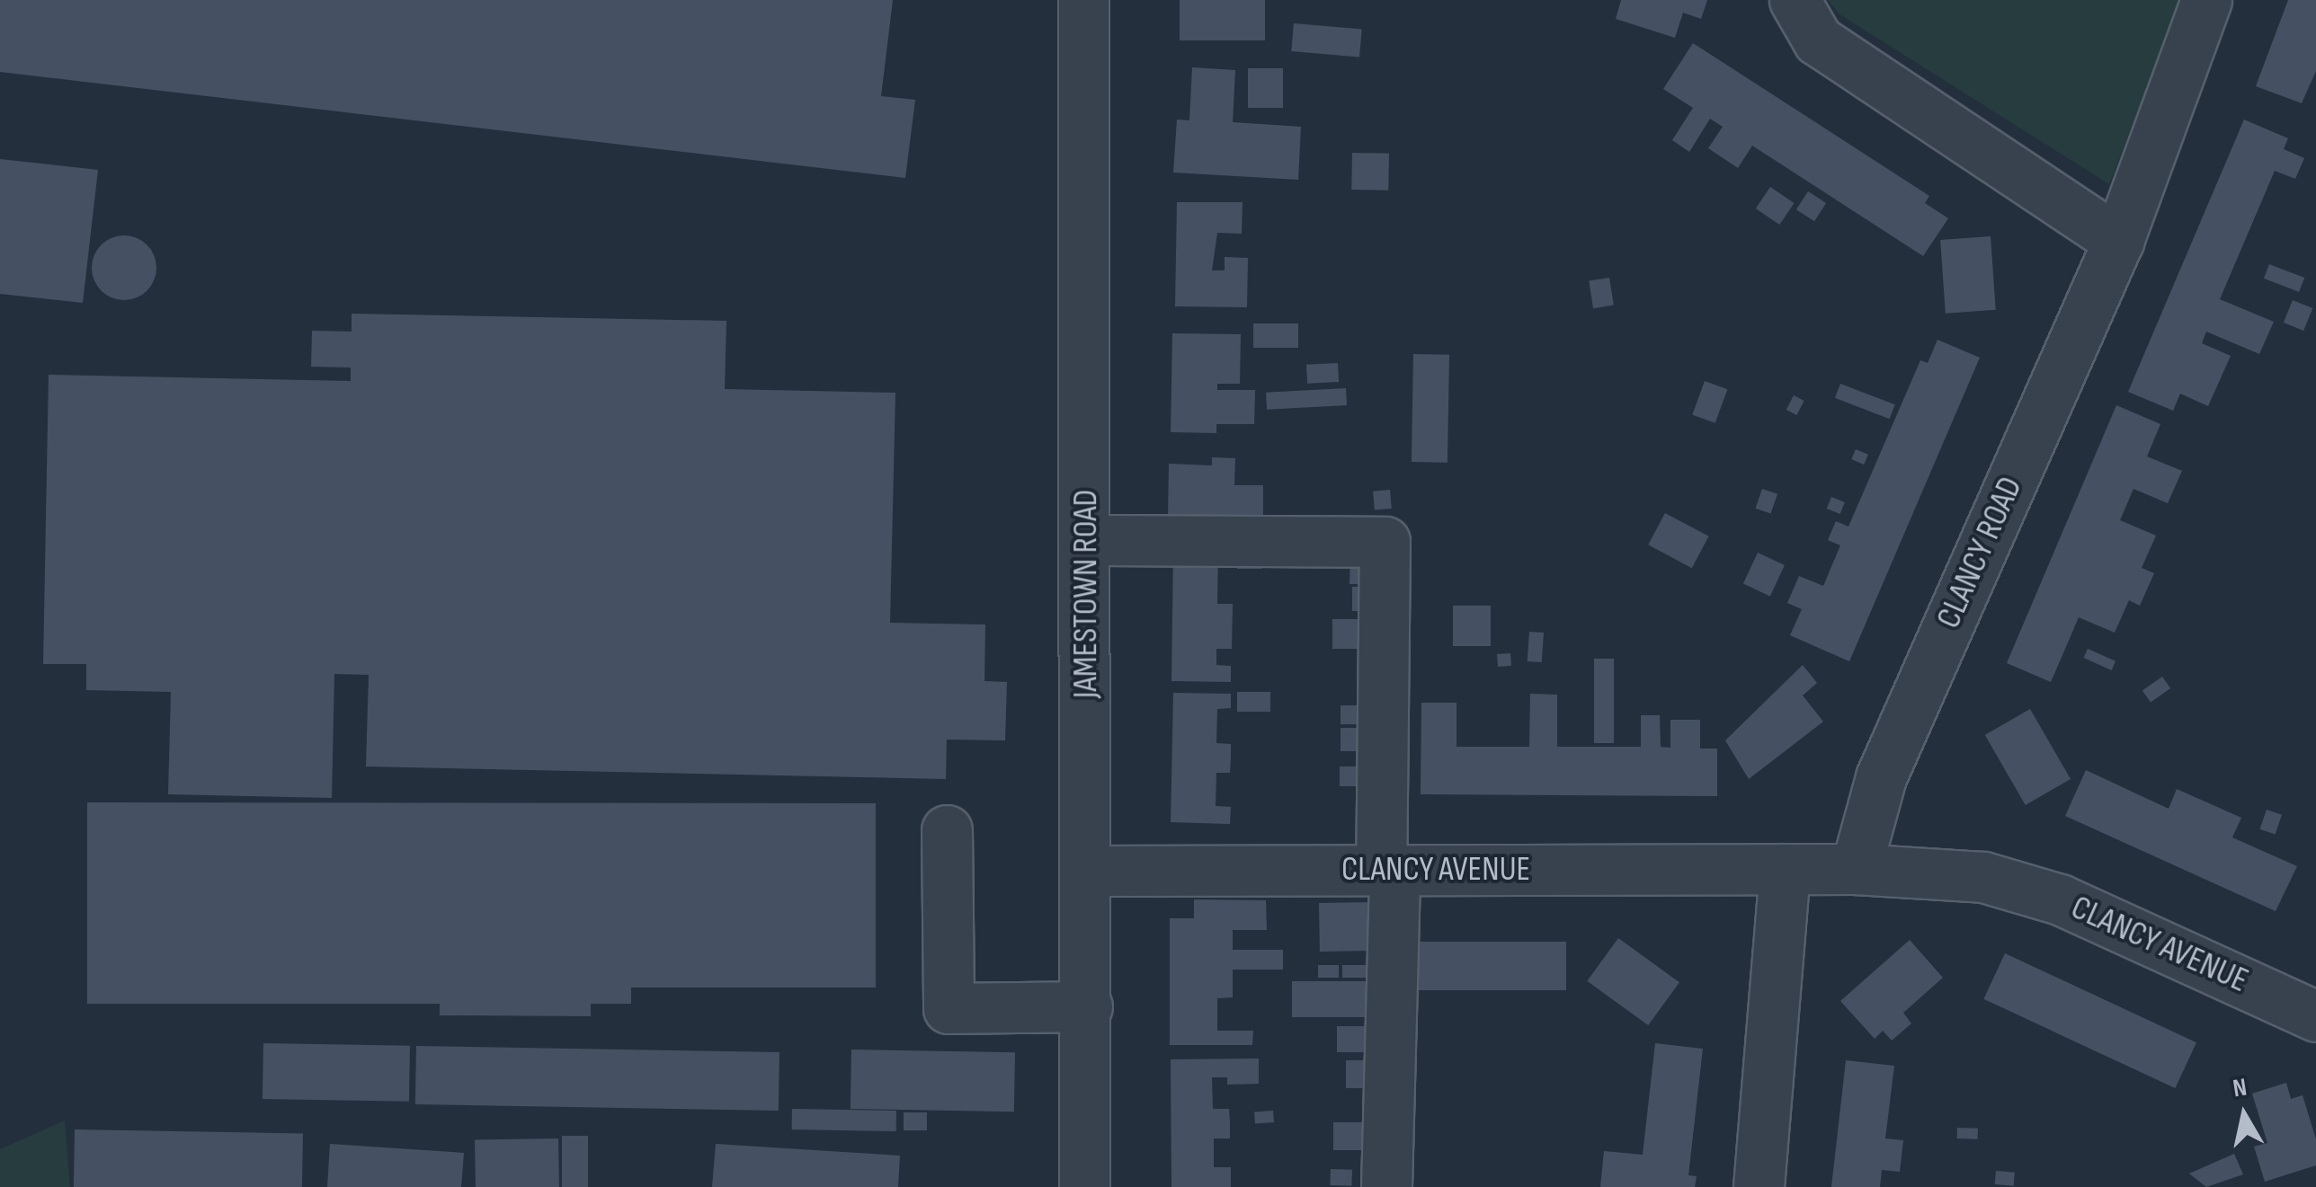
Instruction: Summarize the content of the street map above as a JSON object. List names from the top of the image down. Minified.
{"streets":{"street":["CLANCY ROAD","JAMESTOWN ROAD","CLANCY AVENUE"]},"crossings":[["CLANCY ROAD","CLANCY AVENUE"],["JAMESTOWN ROAD","CLANCY AVENUE"]],"north":"top"}
